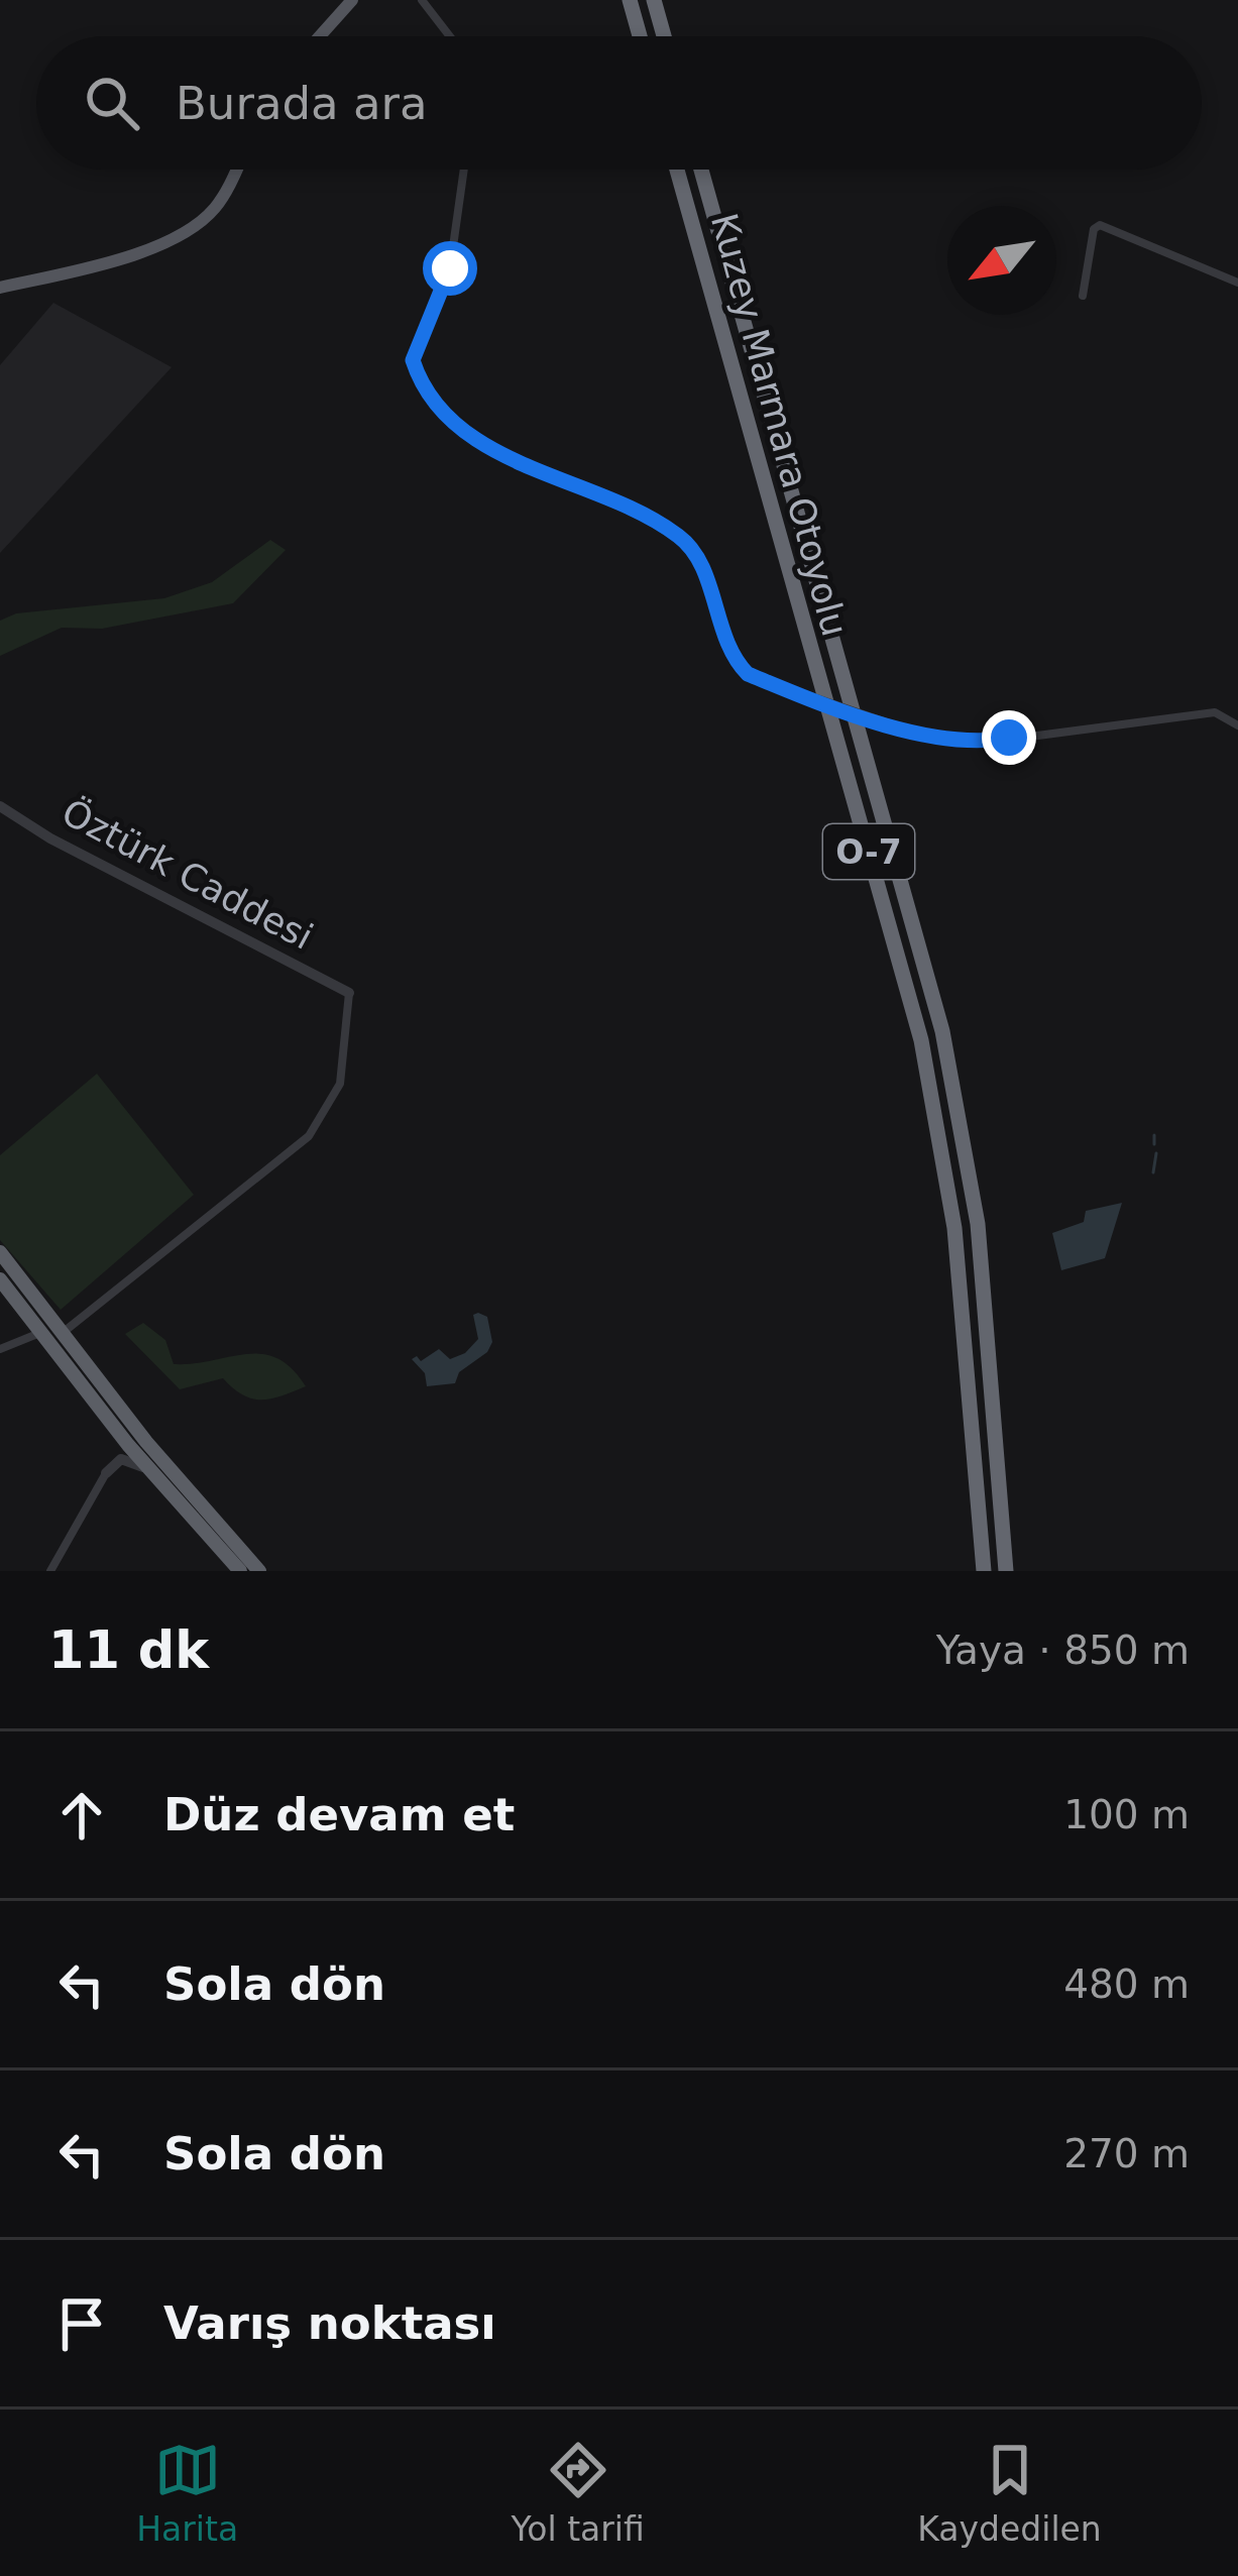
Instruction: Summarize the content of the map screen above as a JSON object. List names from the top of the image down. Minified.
{"streets":{"highway":["Kuzey Marmara Otoyolu","O-7"],"street":["Öztürk Caddesi"]},"north":"bottom left","page":{"search":"Burada ara","heading":["11 dk","Yaya · 850 m"],"list":[["Düz devam et","100 m"],["Sola dön","480 m"],["Sola dön","270 m"],"Varış noktası"],"nav":["Harita","Yol tarifi","Kaydedilen"]}}
